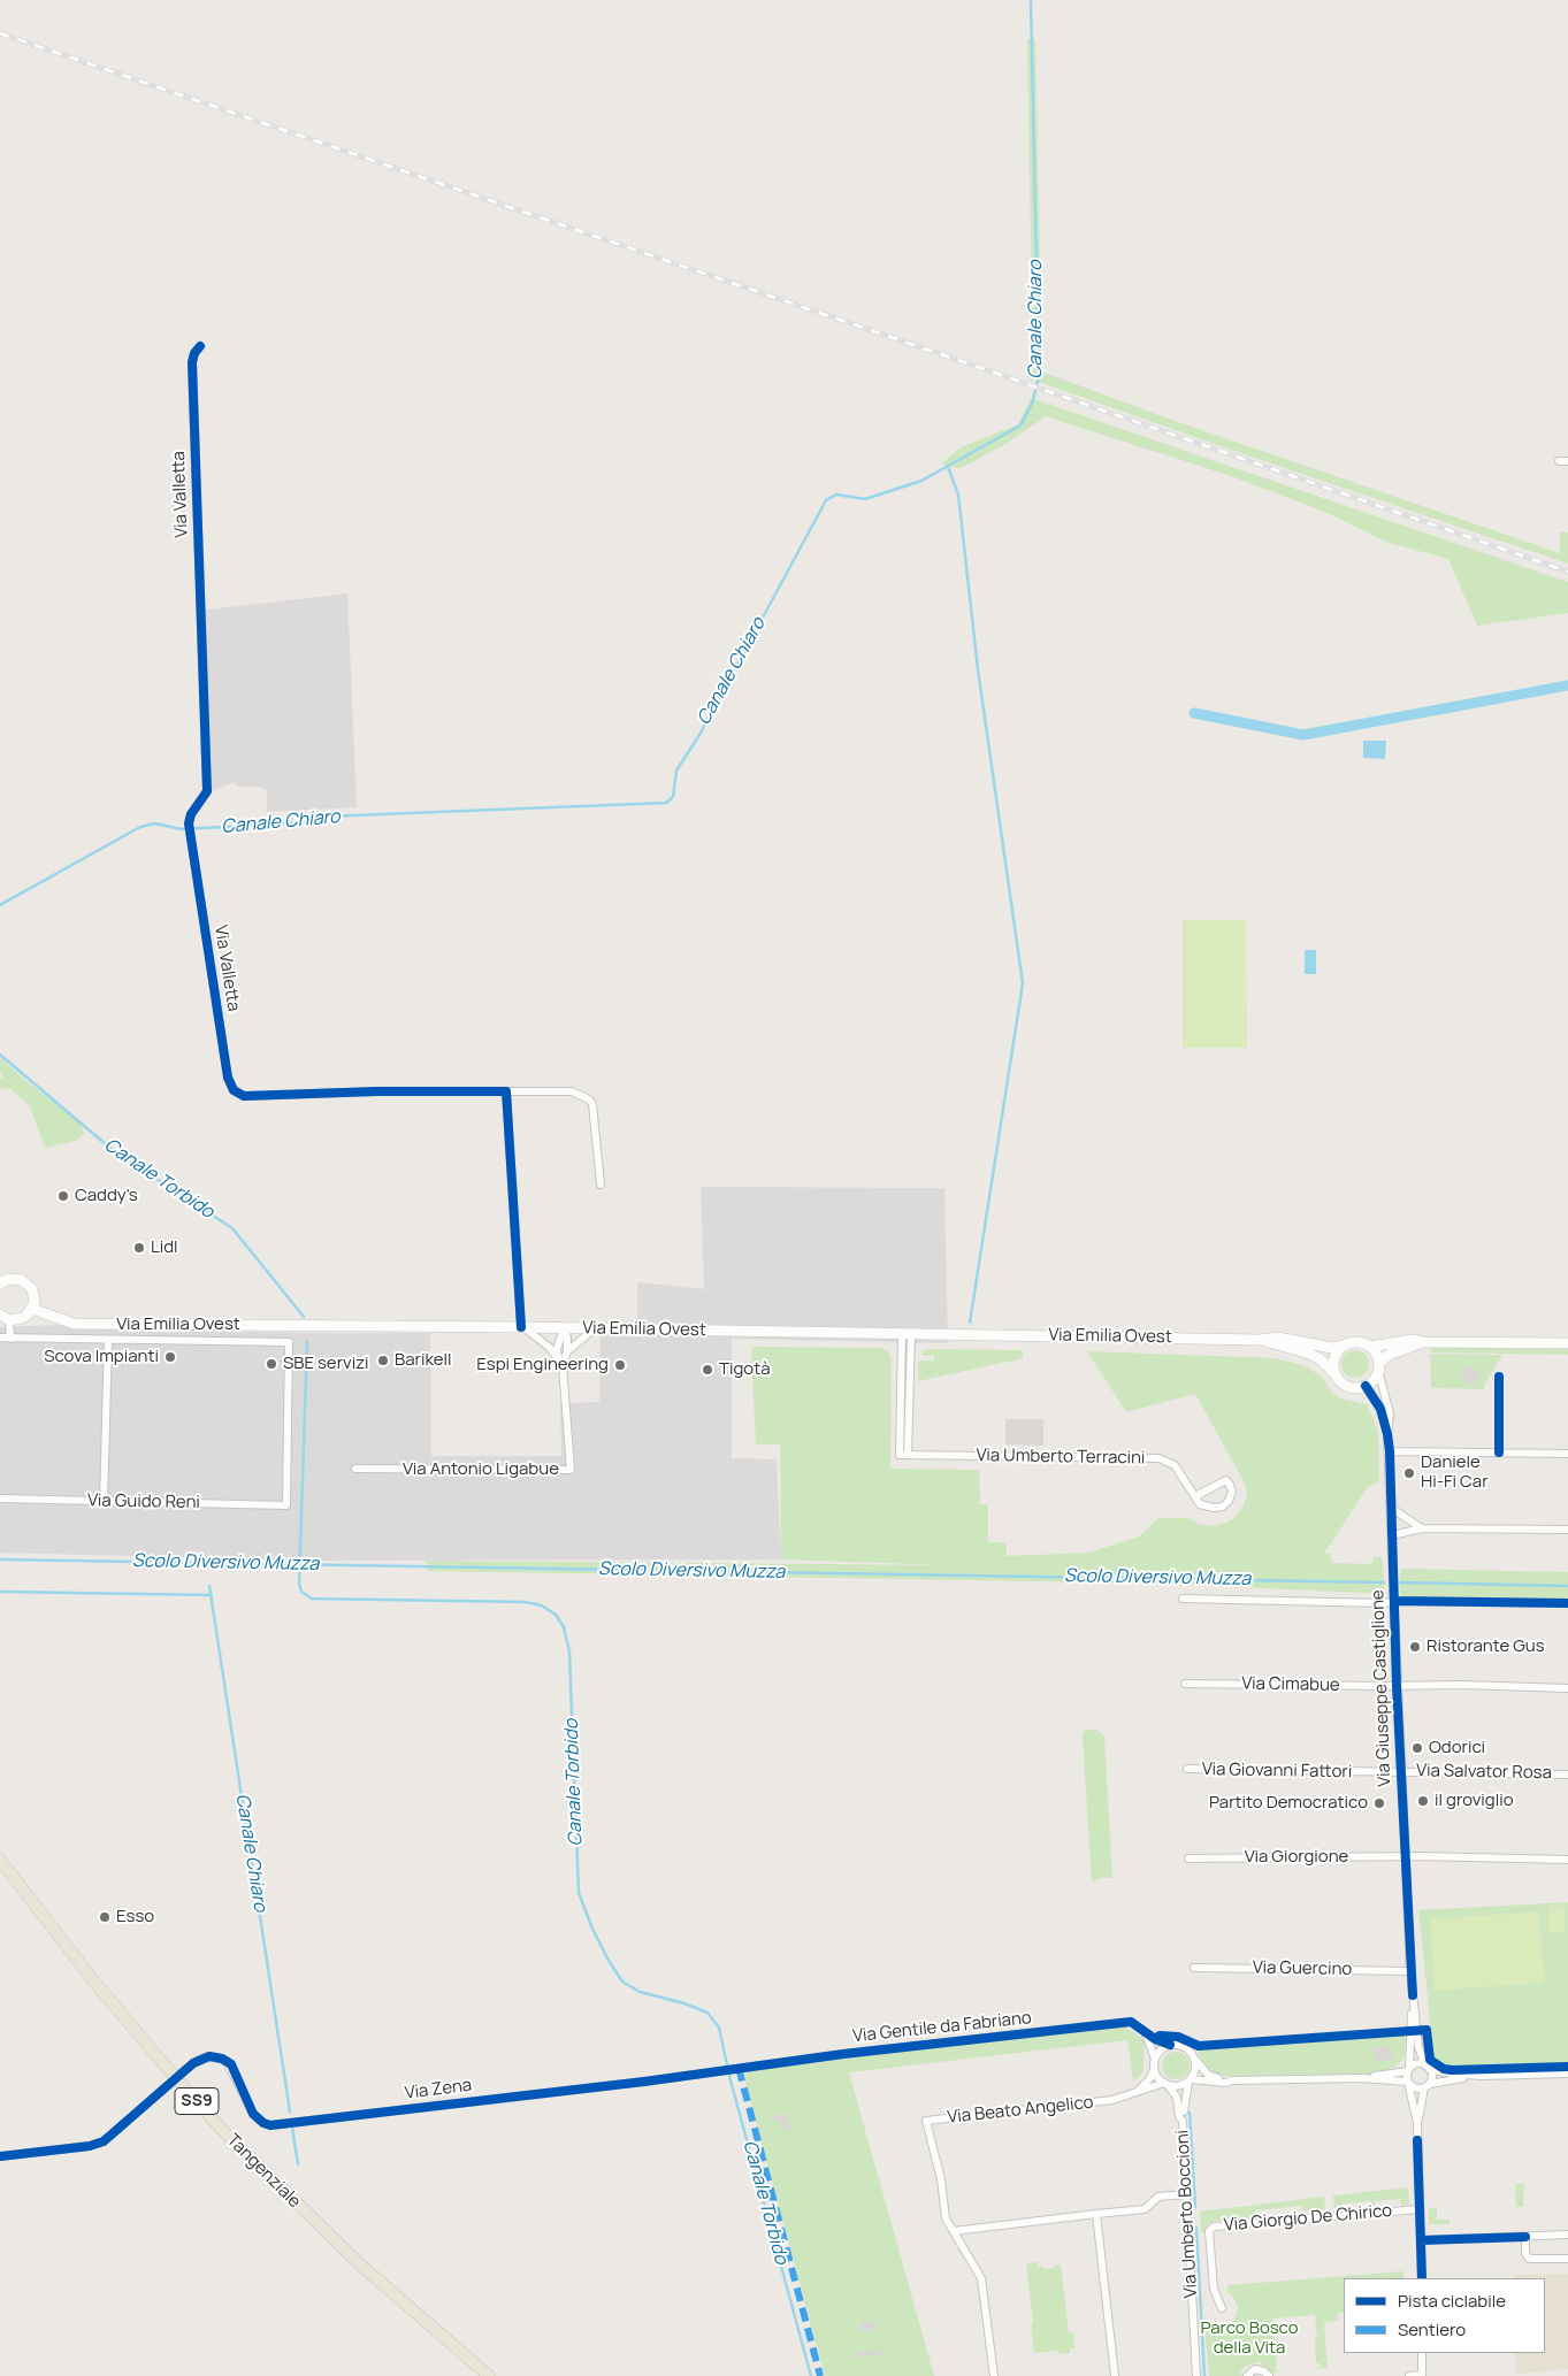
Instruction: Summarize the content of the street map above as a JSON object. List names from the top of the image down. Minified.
{"streets":{"main road":["Via Emilia Ovest","SS9","Tangenziale"],"street":["Via Valletta","Via Umberto Terracini","Via Antonio Ligabue","Via Guido Reni","Via Cimabue","Via Giuseppe Castiglione","Via Giovanni Fattori","Via Salvator Rosa","Via Giorgione","Via Guercino","Via Gentile da Fabriano","Via Zena","Via Beato Angelico","Via Umberto Boccioni","Via Giorgio De Chirico"]},"crossings":[["Via Emilia Ovest","Via Umberto Terracini"],["Via Emilia Ovest","Via Antonio Ligabue"],["Via Emilia Ovest","Via Guido Reni"],["Via Emilia Ovest","Via Giuseppe Castiglione"],["Via Cimabue","Via Giuseppe Castiglione"],["Via Giuseppe Castiglione","Via Giovanni Fattori"],["Via Giuseppe Castiglione","Via Salvator Rosa"],["Via Giuseppe Castiglione","Via Giorgione"],["Via Giuseppe Castiglione","Via Guercino"],["Via Giovanni Fattori","Via Salvator Rosa"],["Via Gentile da Fabriano","Via Zena"],["Via Gentile da Fabriano","Via Beato Angelico"],["Via Gentile da Fabriano","Via Umberto Boccioni"],["Via Beato Angelico","Via Umberto Boccioni"]],"water":["Canale Chiaro","Canale Torbido","Scolo Diversivo Muzza"],"parks":["Parco Bosco della Vita"],"places":["Caddy's","Lidl","Scova Impianti","Barikell","SBE servizi","Espi Engineering","Tigotà","Daniele Hi-Fi Car","Ristorante Gus","Odorici","il groviglio","Partito Democratico","Esso"],"legend":["Pista ciclabile","Sentiero"]}
